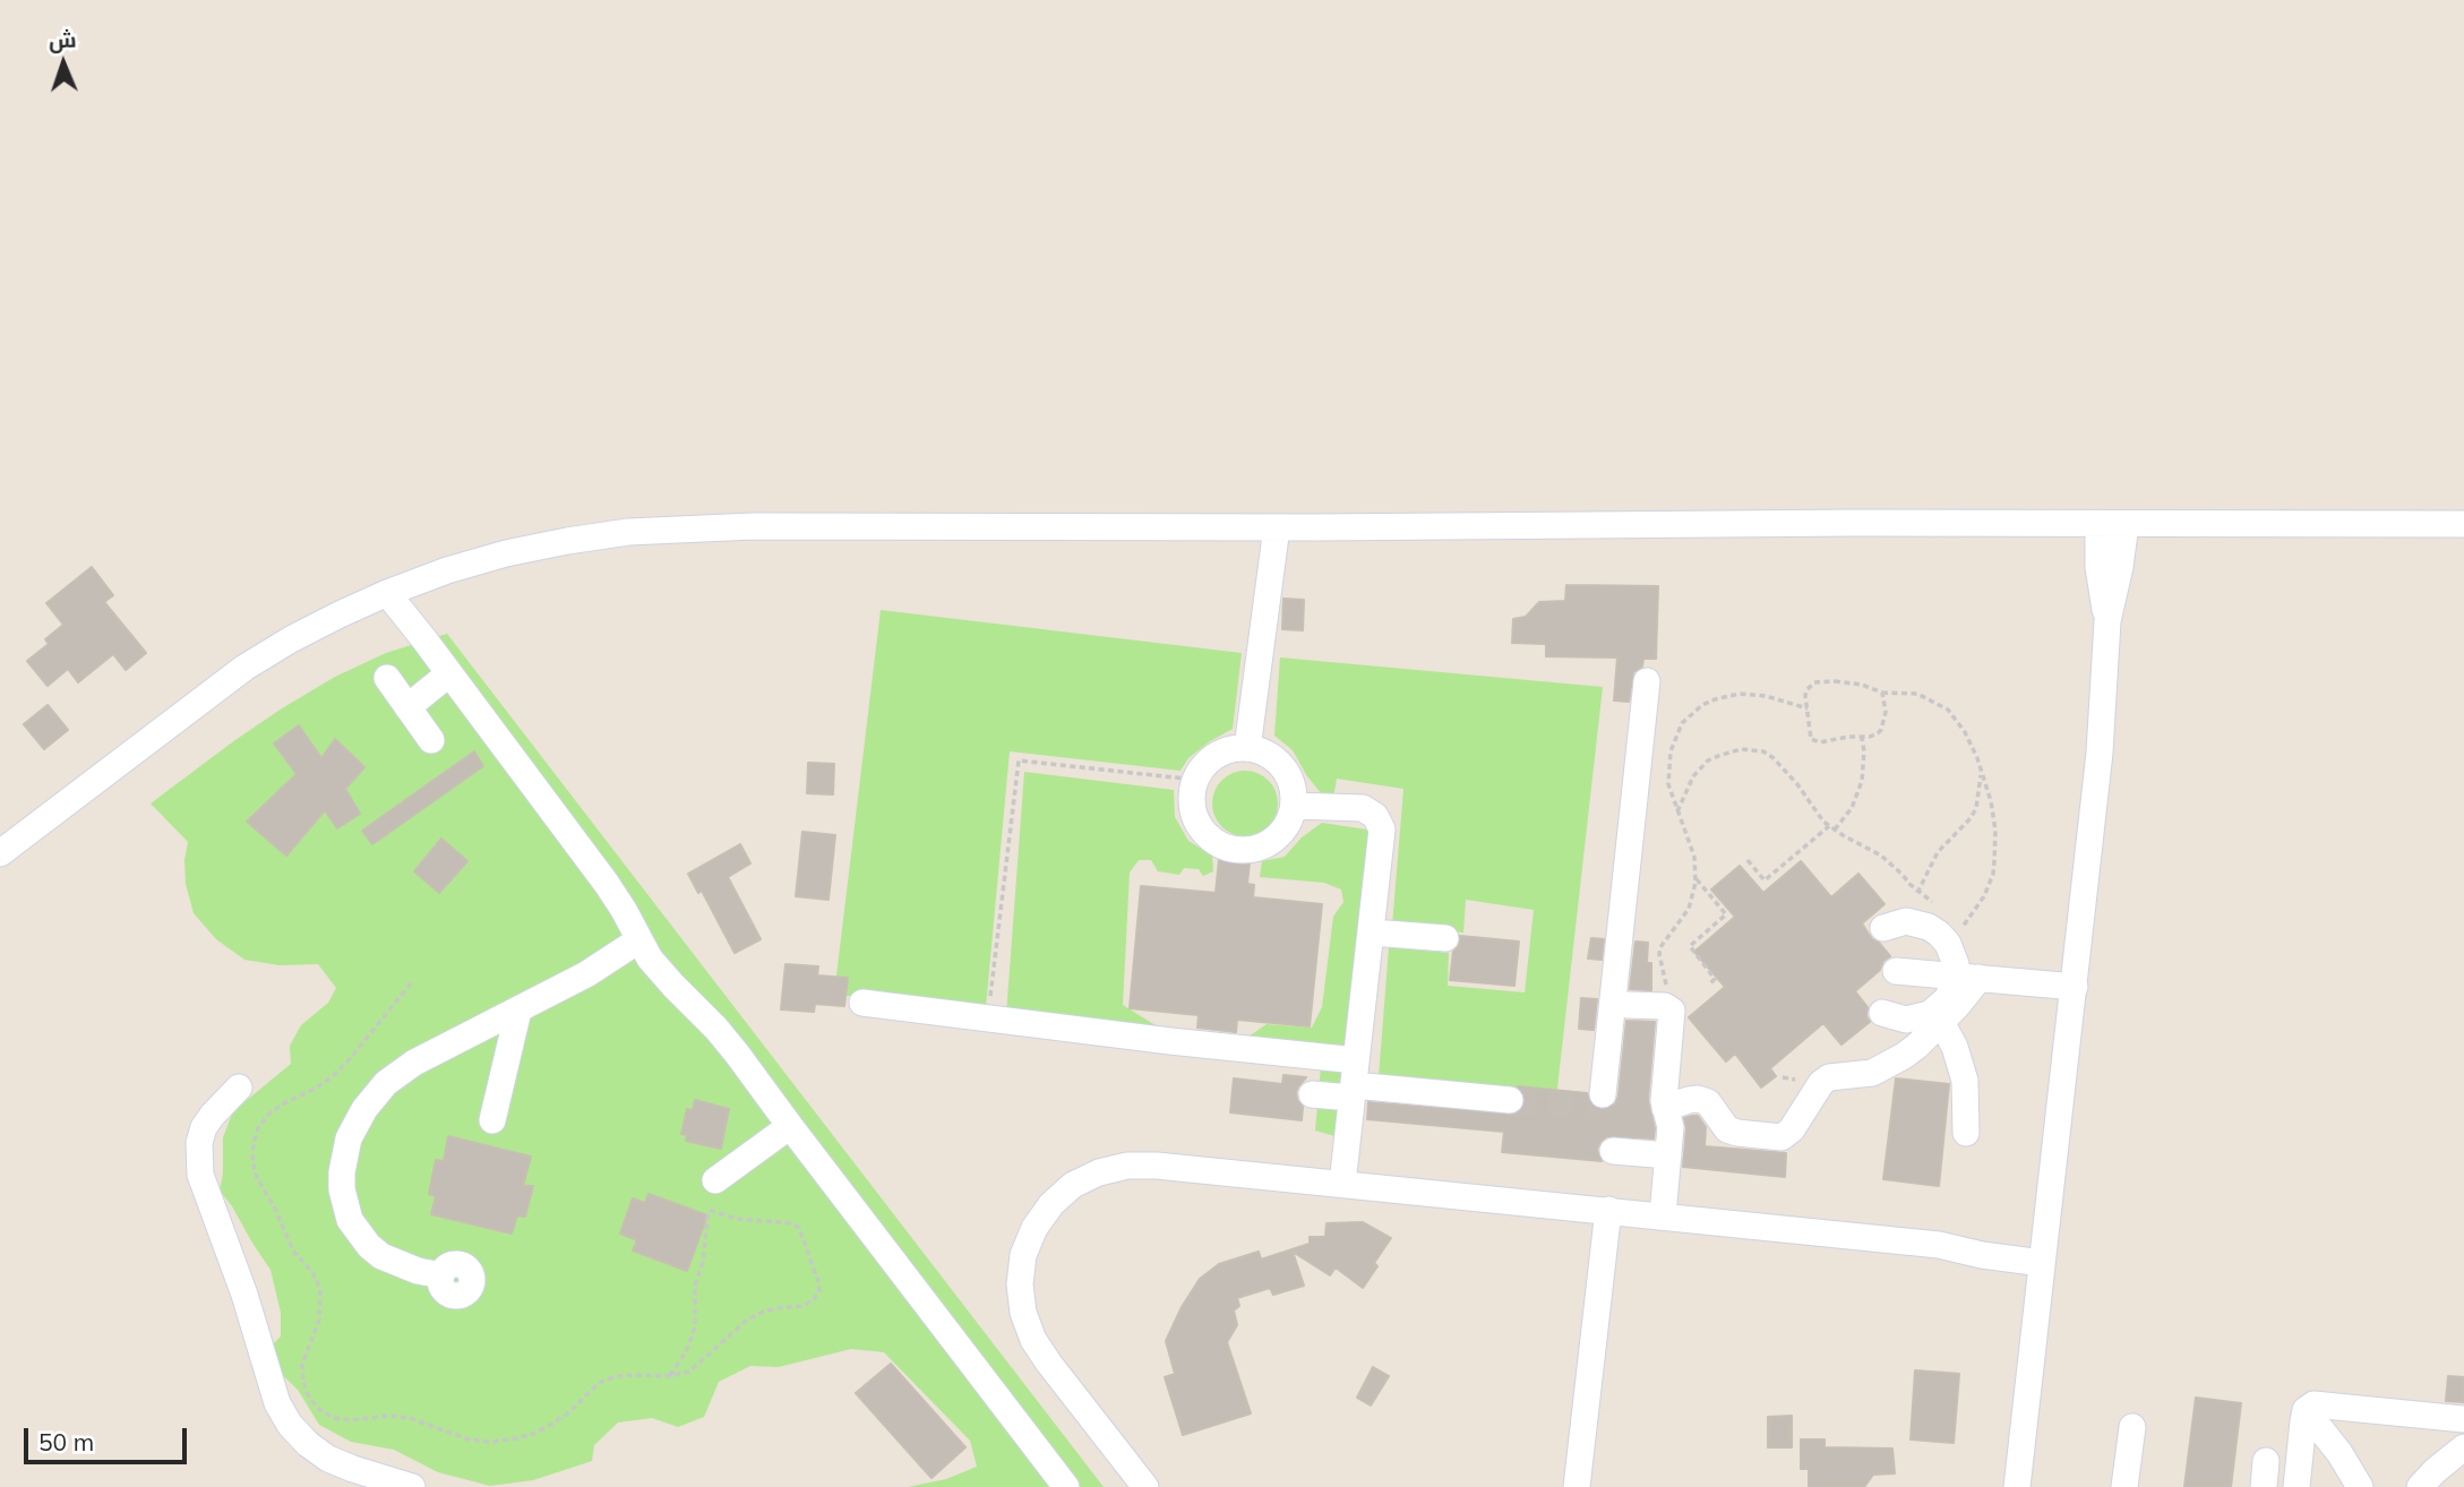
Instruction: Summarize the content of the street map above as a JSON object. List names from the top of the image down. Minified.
{"scale_bar":"50 m","north":"top"}
